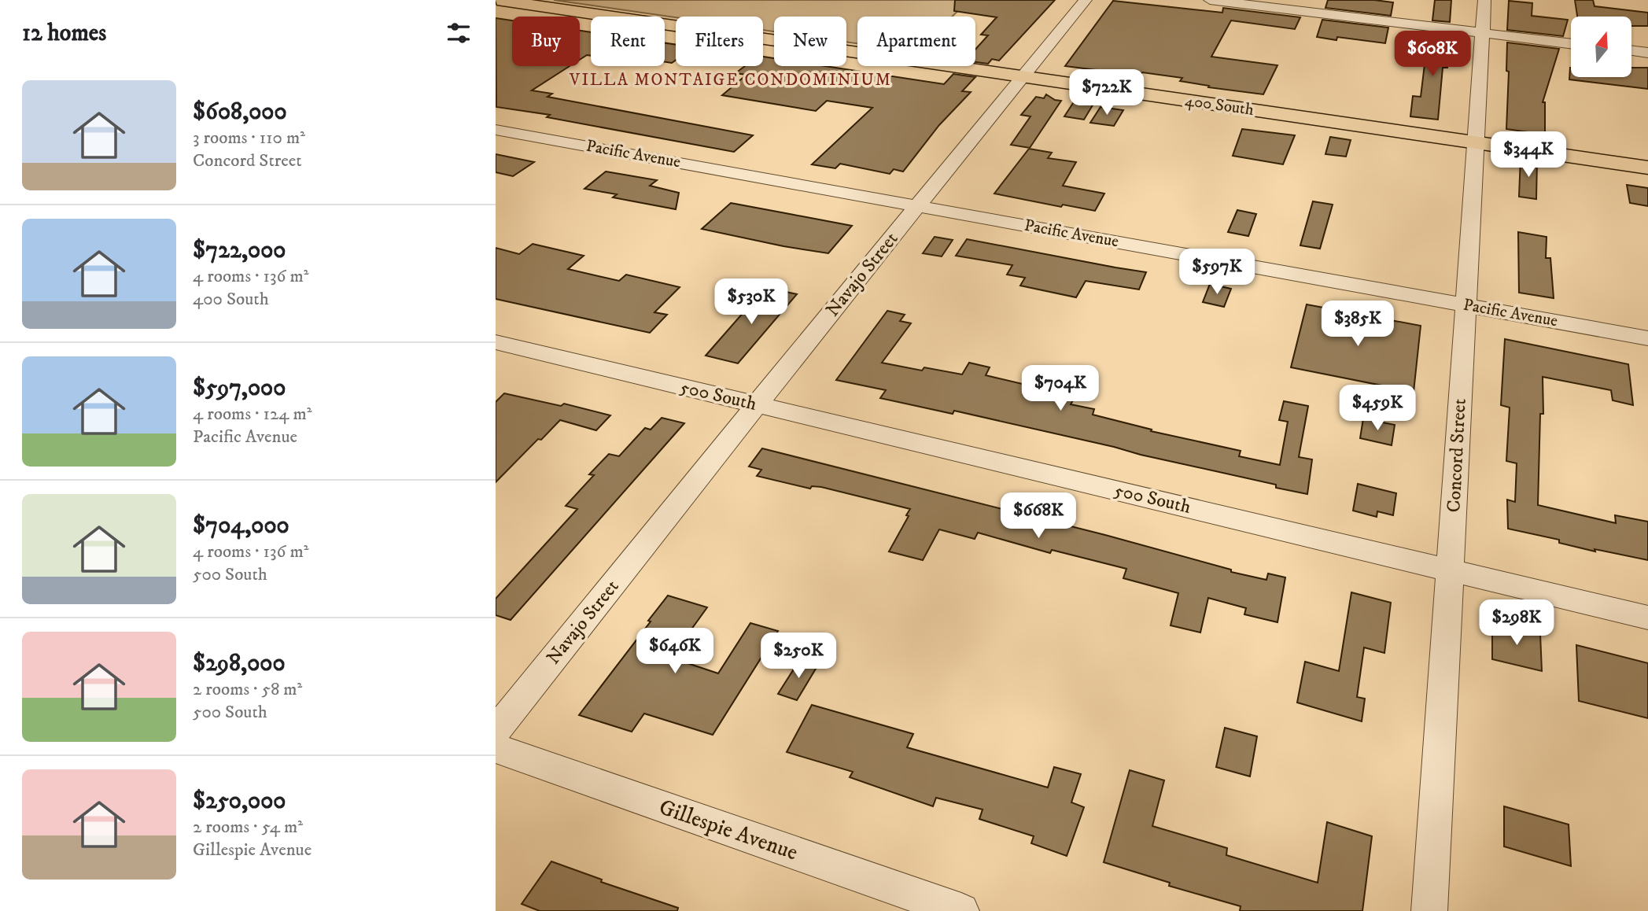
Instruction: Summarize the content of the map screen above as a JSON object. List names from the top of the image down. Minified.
{"streets":{"main road":["400 South"],"street":["Pacific Avenue","Navajo Street","500 South","Concord Street","Gillespie Avenue"]},"crossings":[["400 South","Navajo Street"],["400 South","Concord Street"],["Pacific Avenue","Navajo Street"],["Pacific Avenue","Concord Street"],["Navajo Street","500 South"],["500 South","Concord Street"]],"districts":["VILLA MONTAIGE CONDOMINIUM"],"north":"top","page":{"heading":"12 homes","chip":["Buy","Rent","Filters","New","Apartment"],"price":["$608K","$722K","$344K","$597K","$530K","$385K","$704K","$459K","$668K","$298K","$646K","$250K"],"list":[{"name":"$608,000","note":"3 rooms · 110 m² · Concord Street"},{"name":"$722,000","note":"4 rooms · 136 m² · 400 South"},{"name":"$597,000","note":"4 rooms · 124 m² · Pacific Avenue"},{"name":"$704,000","note":"4 rooms · 136 m² · 500 South"},{"name":"$298,000","note":"2 rooms · 58 m² · 500 South"},{"name":"$250,000","note":"2 rooms · 54 m² · Gillespie Avenue"}]}}
